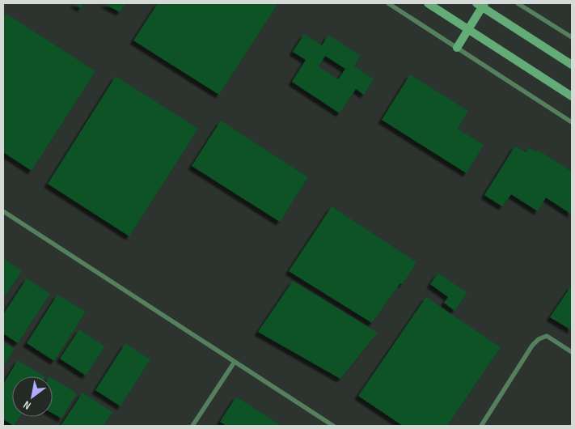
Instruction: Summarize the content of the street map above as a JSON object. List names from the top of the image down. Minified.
{"north":"bottom left"}
